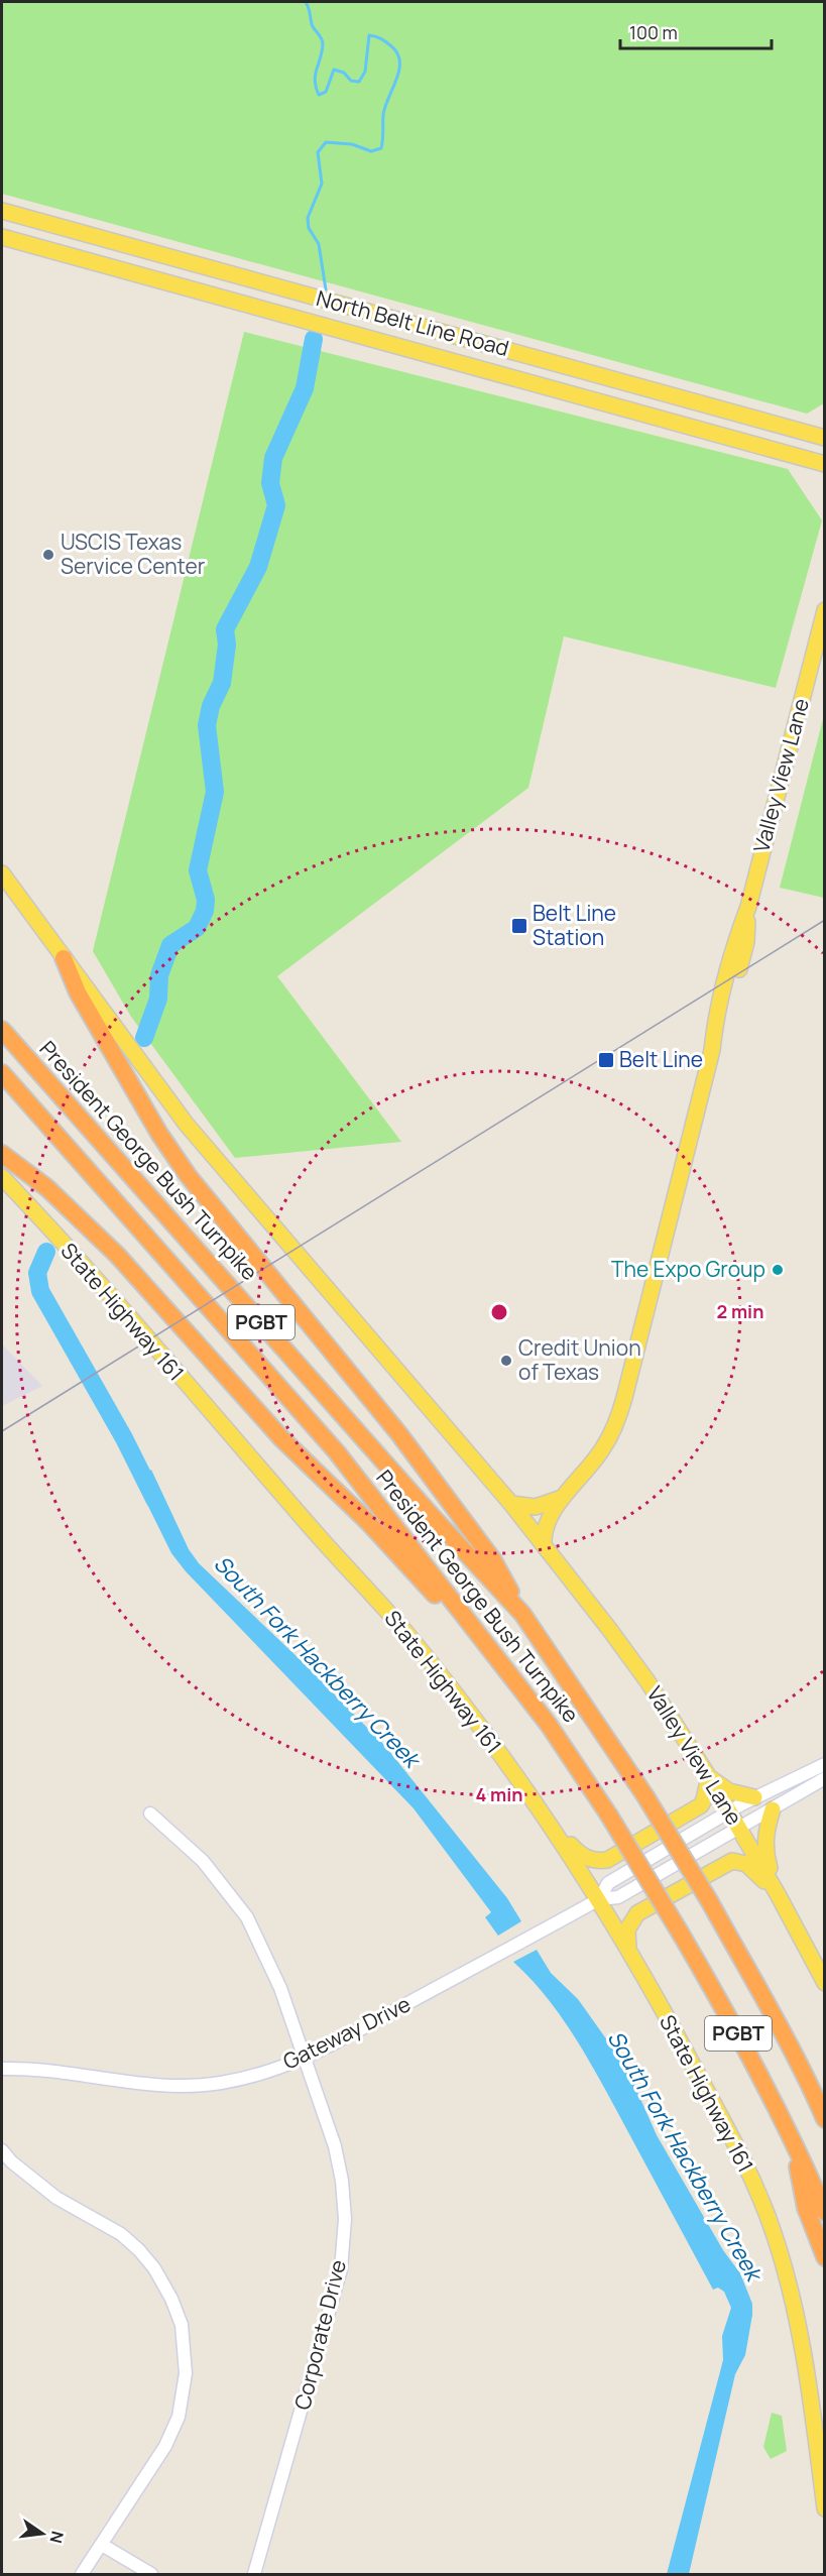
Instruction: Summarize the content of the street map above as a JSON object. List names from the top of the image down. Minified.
{"streets":{"highway":["President George Bush Turnpike","PGBT"],"main road":["North Belt Line Road","Valley View Lane","State Highway 161"],"street":["Gateway Drive","Corporate Drive"]},"crossings":[["Valley View Lane","Gateway Drive"],["State Highway 161","Gateway Drive"],["Gateway Drive","Corporate Drive"]],"water":["South Fork Hackberry Creek"],"places":{"other":["USCIS Texas Service Center","The Expo Group","Credit Union of Texas"],"transit":["Belt Line Station","Belt Line"]},"scale_bar":"100 m","north":"right","rings":["2 min","4 min"]}
